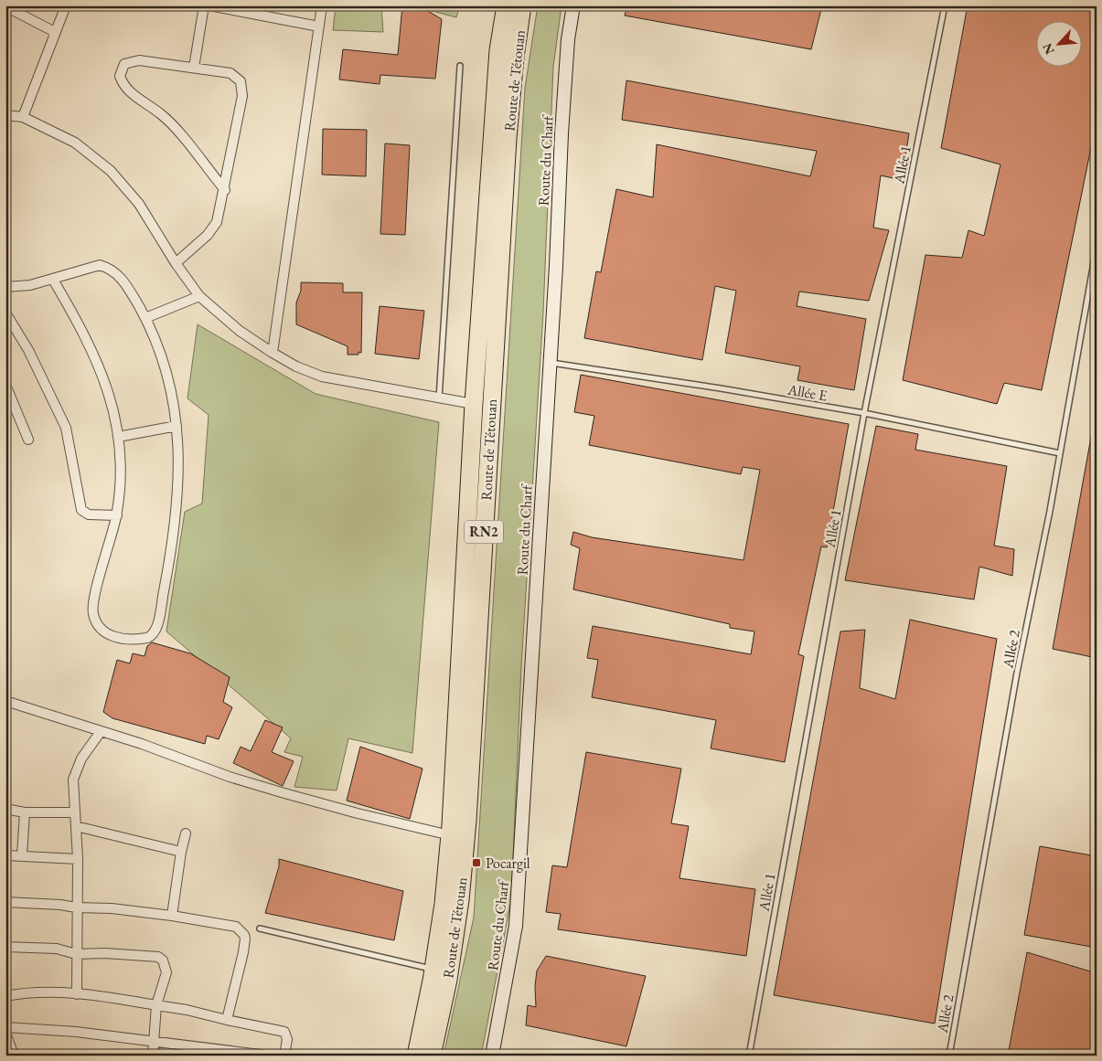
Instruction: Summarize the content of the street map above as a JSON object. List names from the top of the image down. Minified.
{"streets":{"highway":["Route de Tétouan","RN2"],"street":["Route du Charf"],"lane":["Allée 1","Allée E","Allée 2"]},"crossings":[["Route du Charf","Allée E"],["Allée 1","Allée E"],["Allée E","Allée 2"]],"places":{"transit":["Pocargil"]},"north":"bottom left"}
